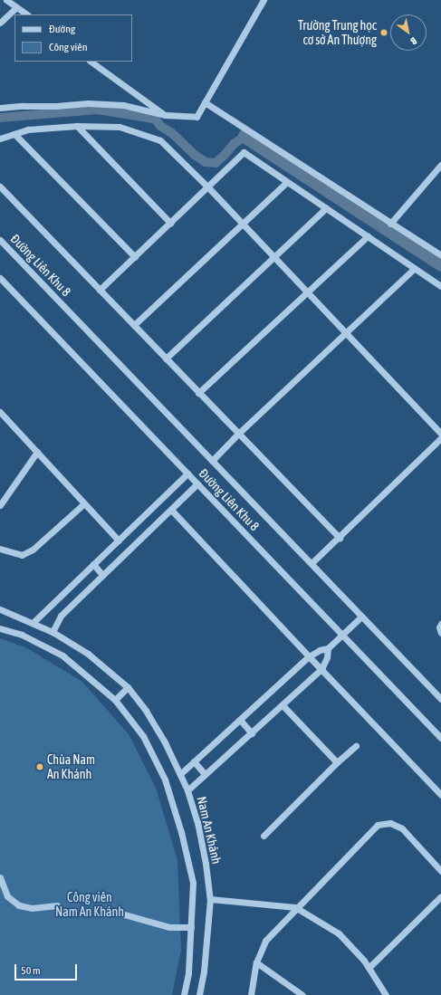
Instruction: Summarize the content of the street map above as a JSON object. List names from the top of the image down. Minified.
{"streets":{"street":["Đường Liên Khu 8","Nam An Khánh"]},"parks":["Công viên Nam An Khánh"],"places":["Trường Trung học cơ sở An Thượng","Chùa Nam An Khánh"],"legend":["Đường","Công viên"],"scale_bar":"50 m","north":"bottom right"}
